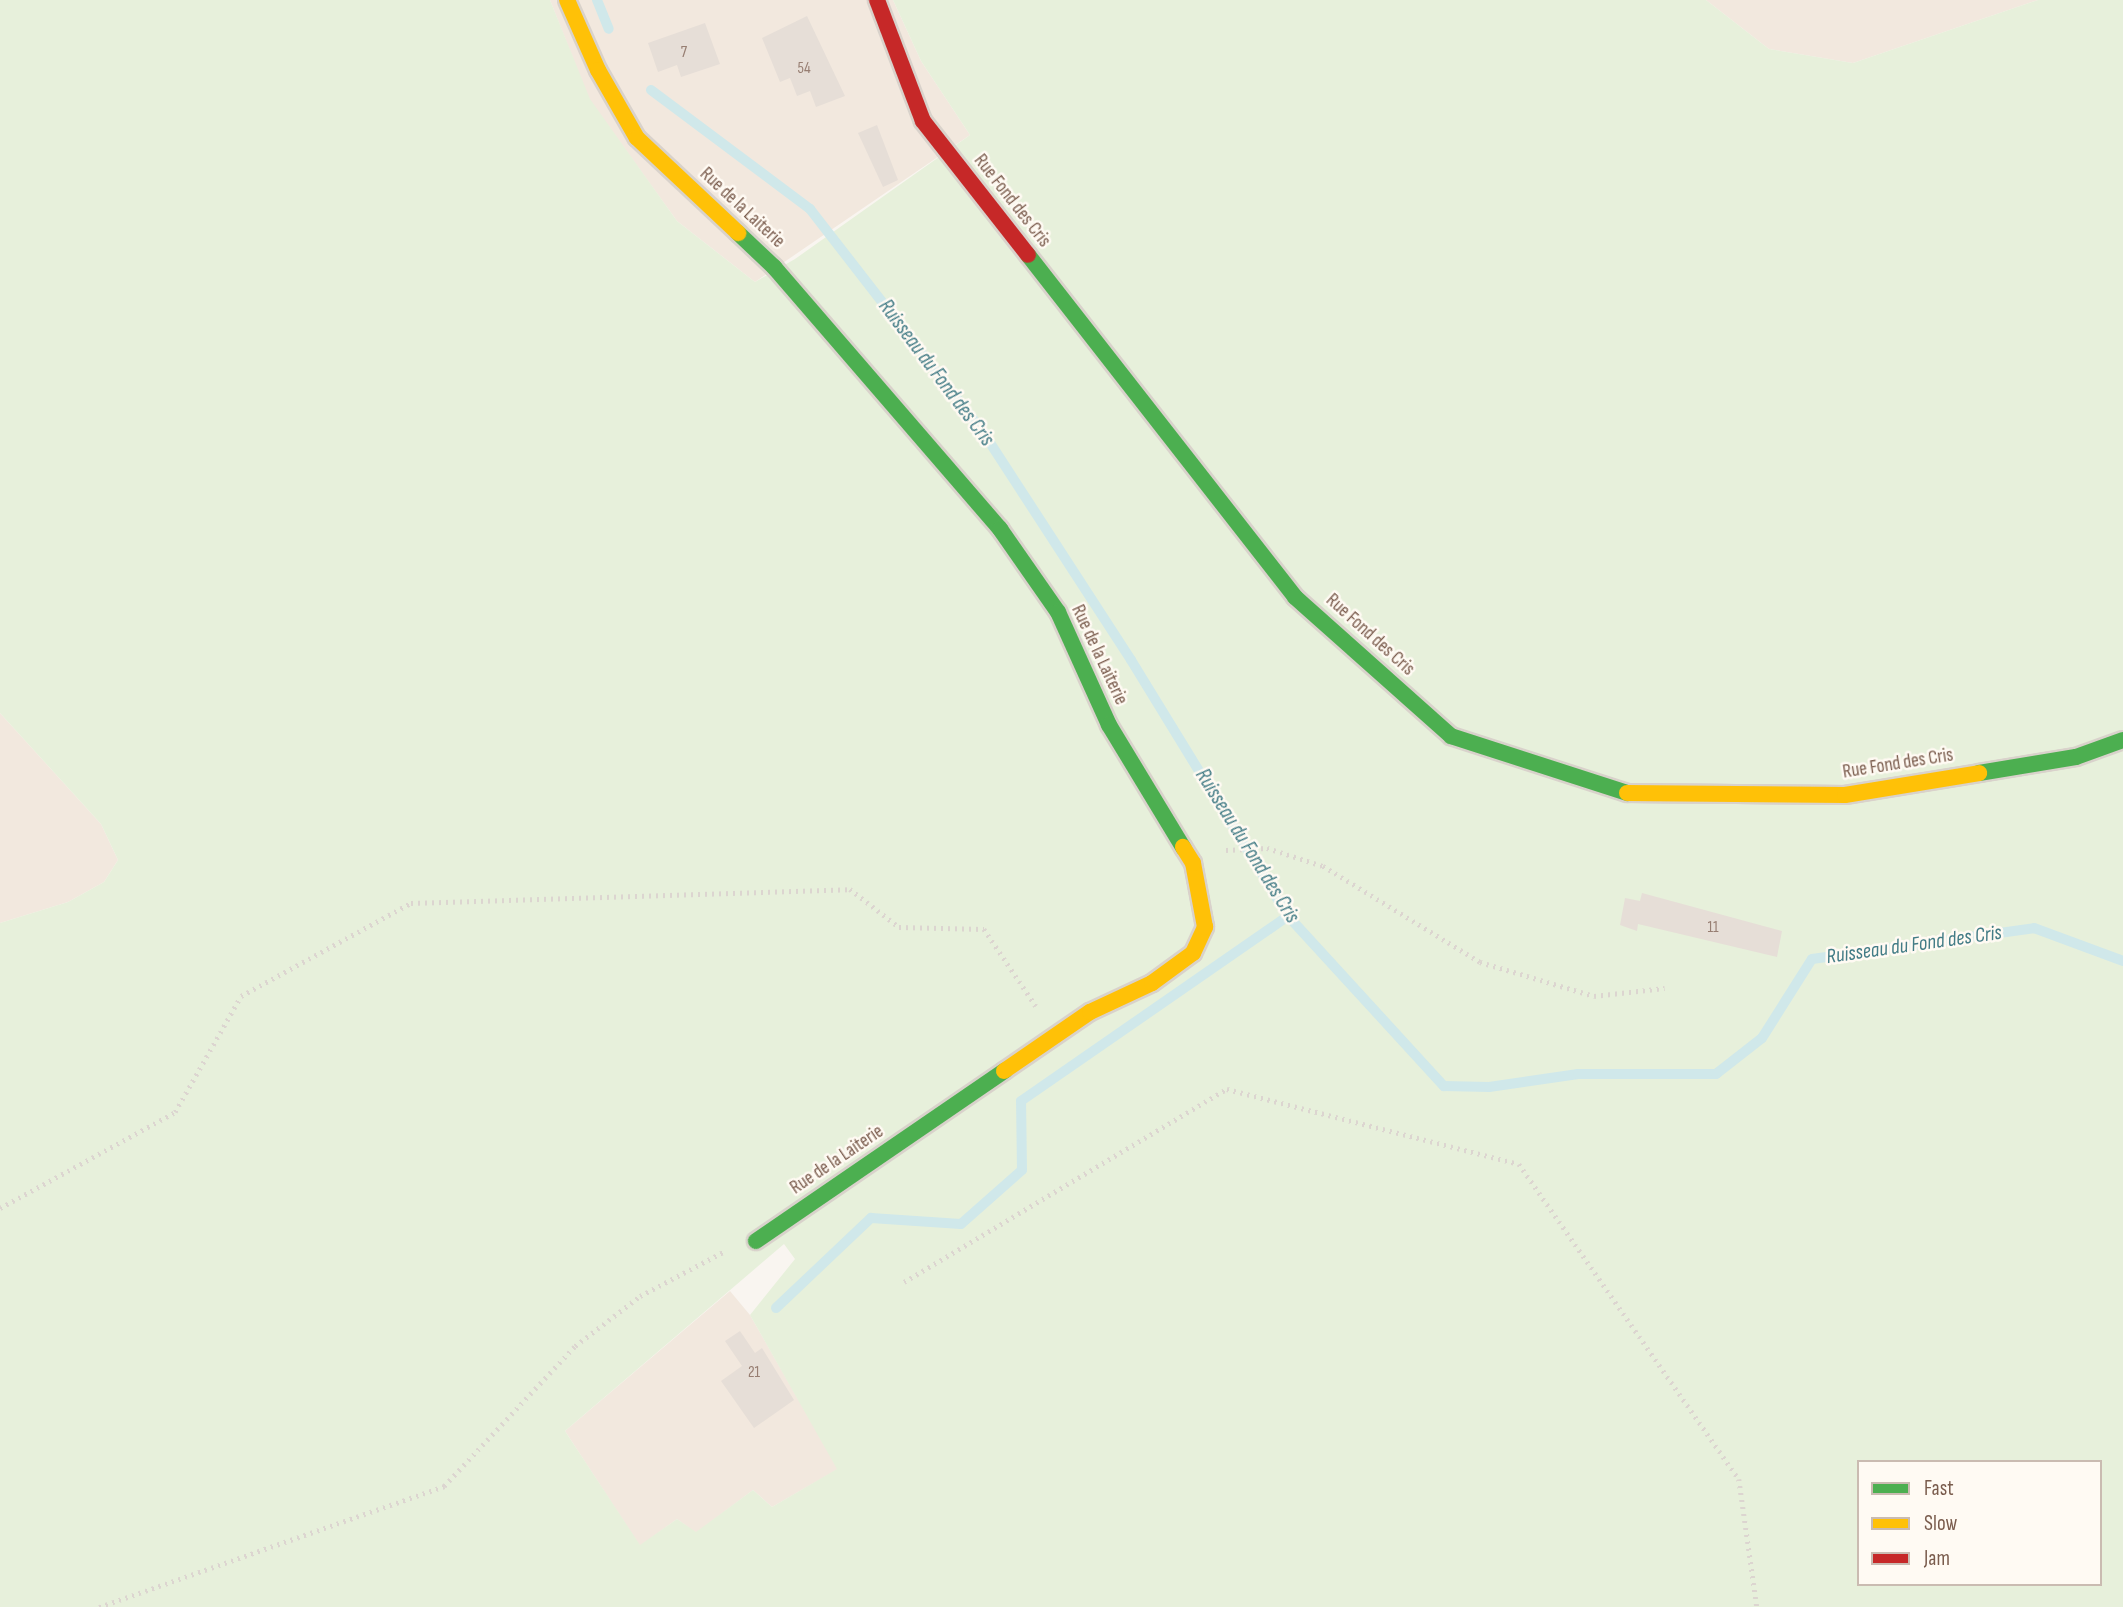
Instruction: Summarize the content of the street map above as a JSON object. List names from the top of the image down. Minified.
{"streets":{"street":["Rue Fond des Cris","Rue de la Laiterie"]},"water":["Ruisseau du Fond des Cris"],"house_numbers":["7","54","11","21"],"legend":["Fast","Slow","Jam"]}
